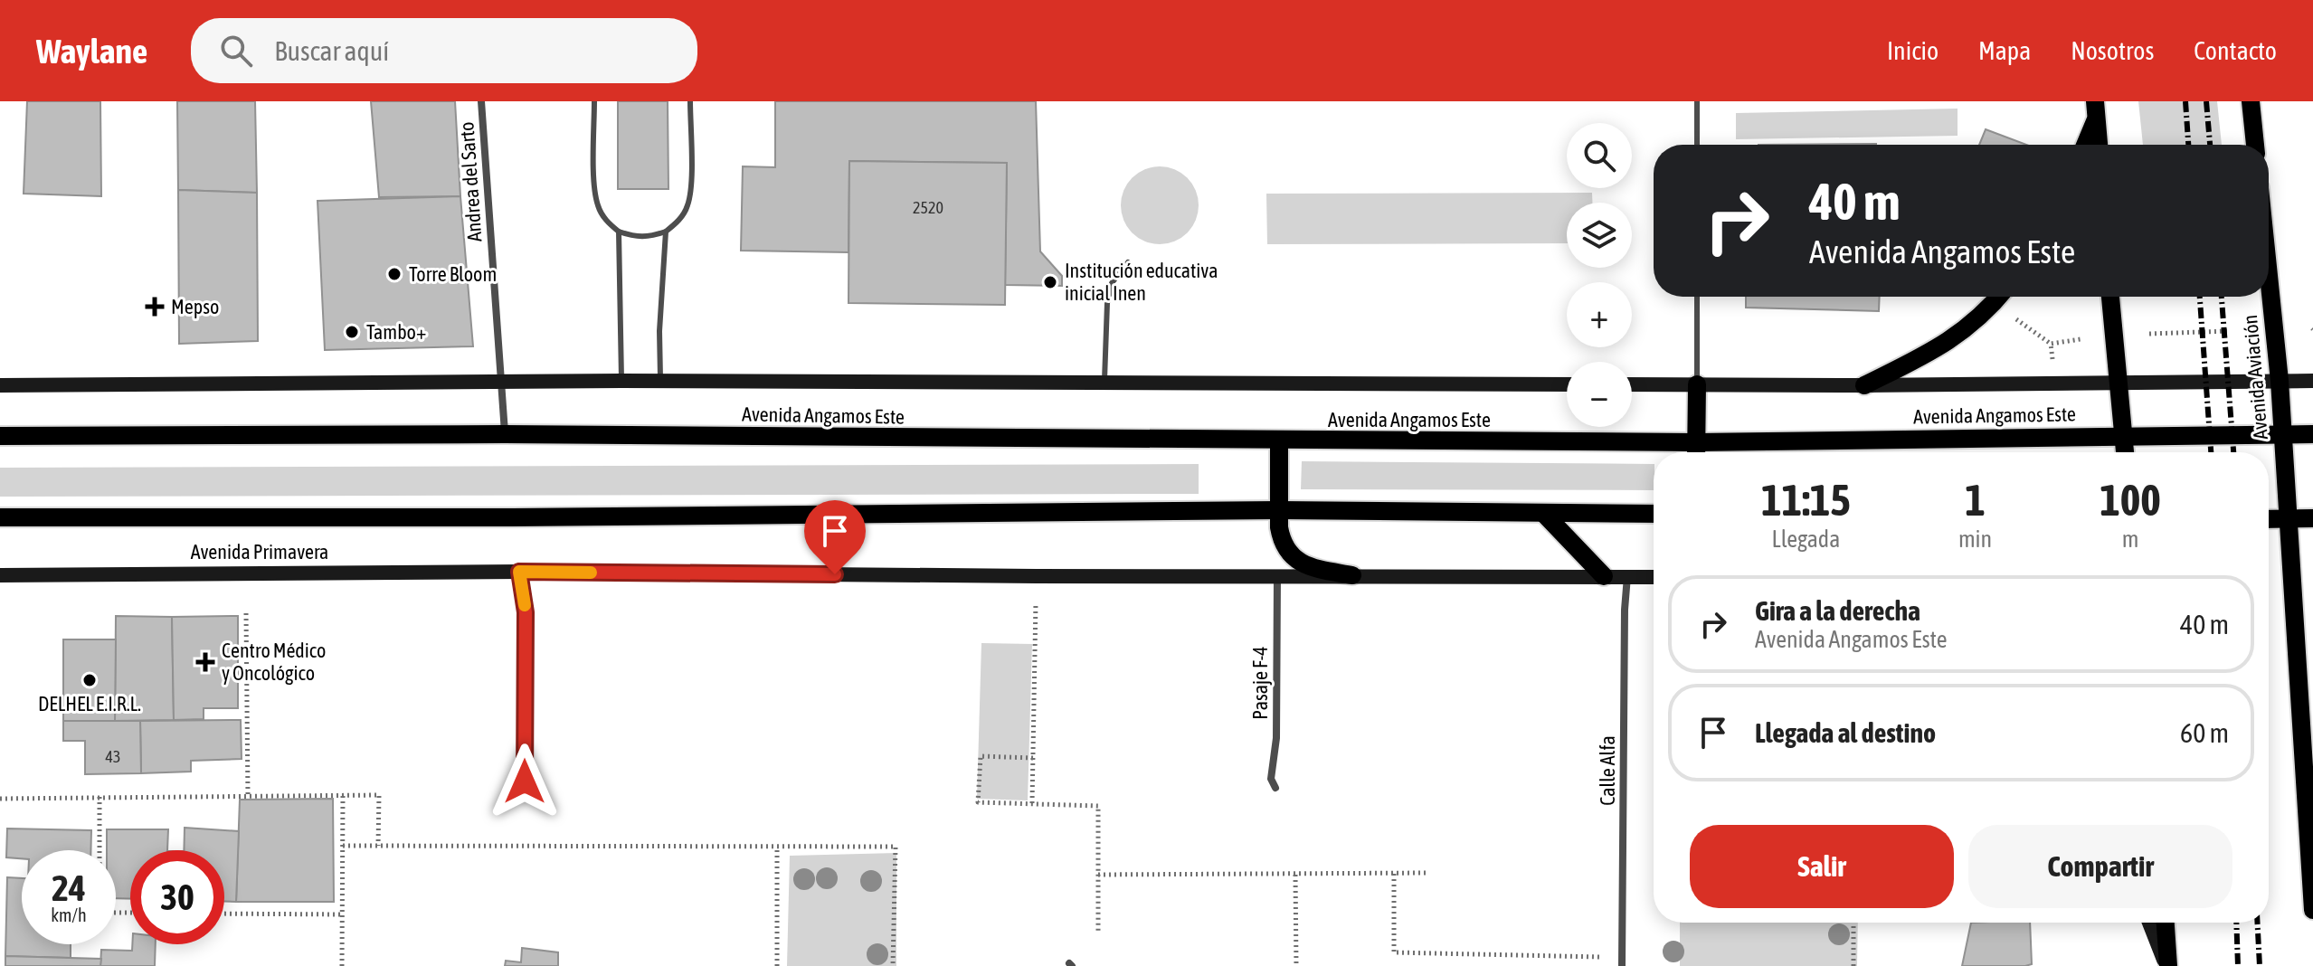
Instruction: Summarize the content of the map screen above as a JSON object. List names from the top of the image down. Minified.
{"streets":{"main road":["Avenida Aviación","Avenida Angamos Este","Avenida Primavera"],"street":["Andrea del Sarto","Pasaje F-4","Calle Alfa"]},"crossings":[["Andrea del Sarto","Avenida Angamos Este"],["Avenida Aviación","Avenida Angamos Este"]],"places":{"other":["Torre Bloom","Institución educativa inicial Inen","Tambo+","DELHEL E.I.R.L."],"health":["Mepso","Centro Médico y Oncológico"]},"house_numbers":["2520","43"],"page":{"header":"Waylane","search":"Buscar aquí","nav":["Inicio","Mapa","Nosotros","Contacto"],"map_buttons":["+","−"],"turn":["40 m","Avenida Angamos Este"],"eta":["11:15","Llegada","1","min","100","m"],"list":[{"name":"Gira a la derecha","note":"Avenida Angamos Este","value":"40 m"},{"name":"Llegada al destino","value":"60 m"}],"buttons":["Salir","Compartir"],"speed":"24 km/h","limit":"30"}}
